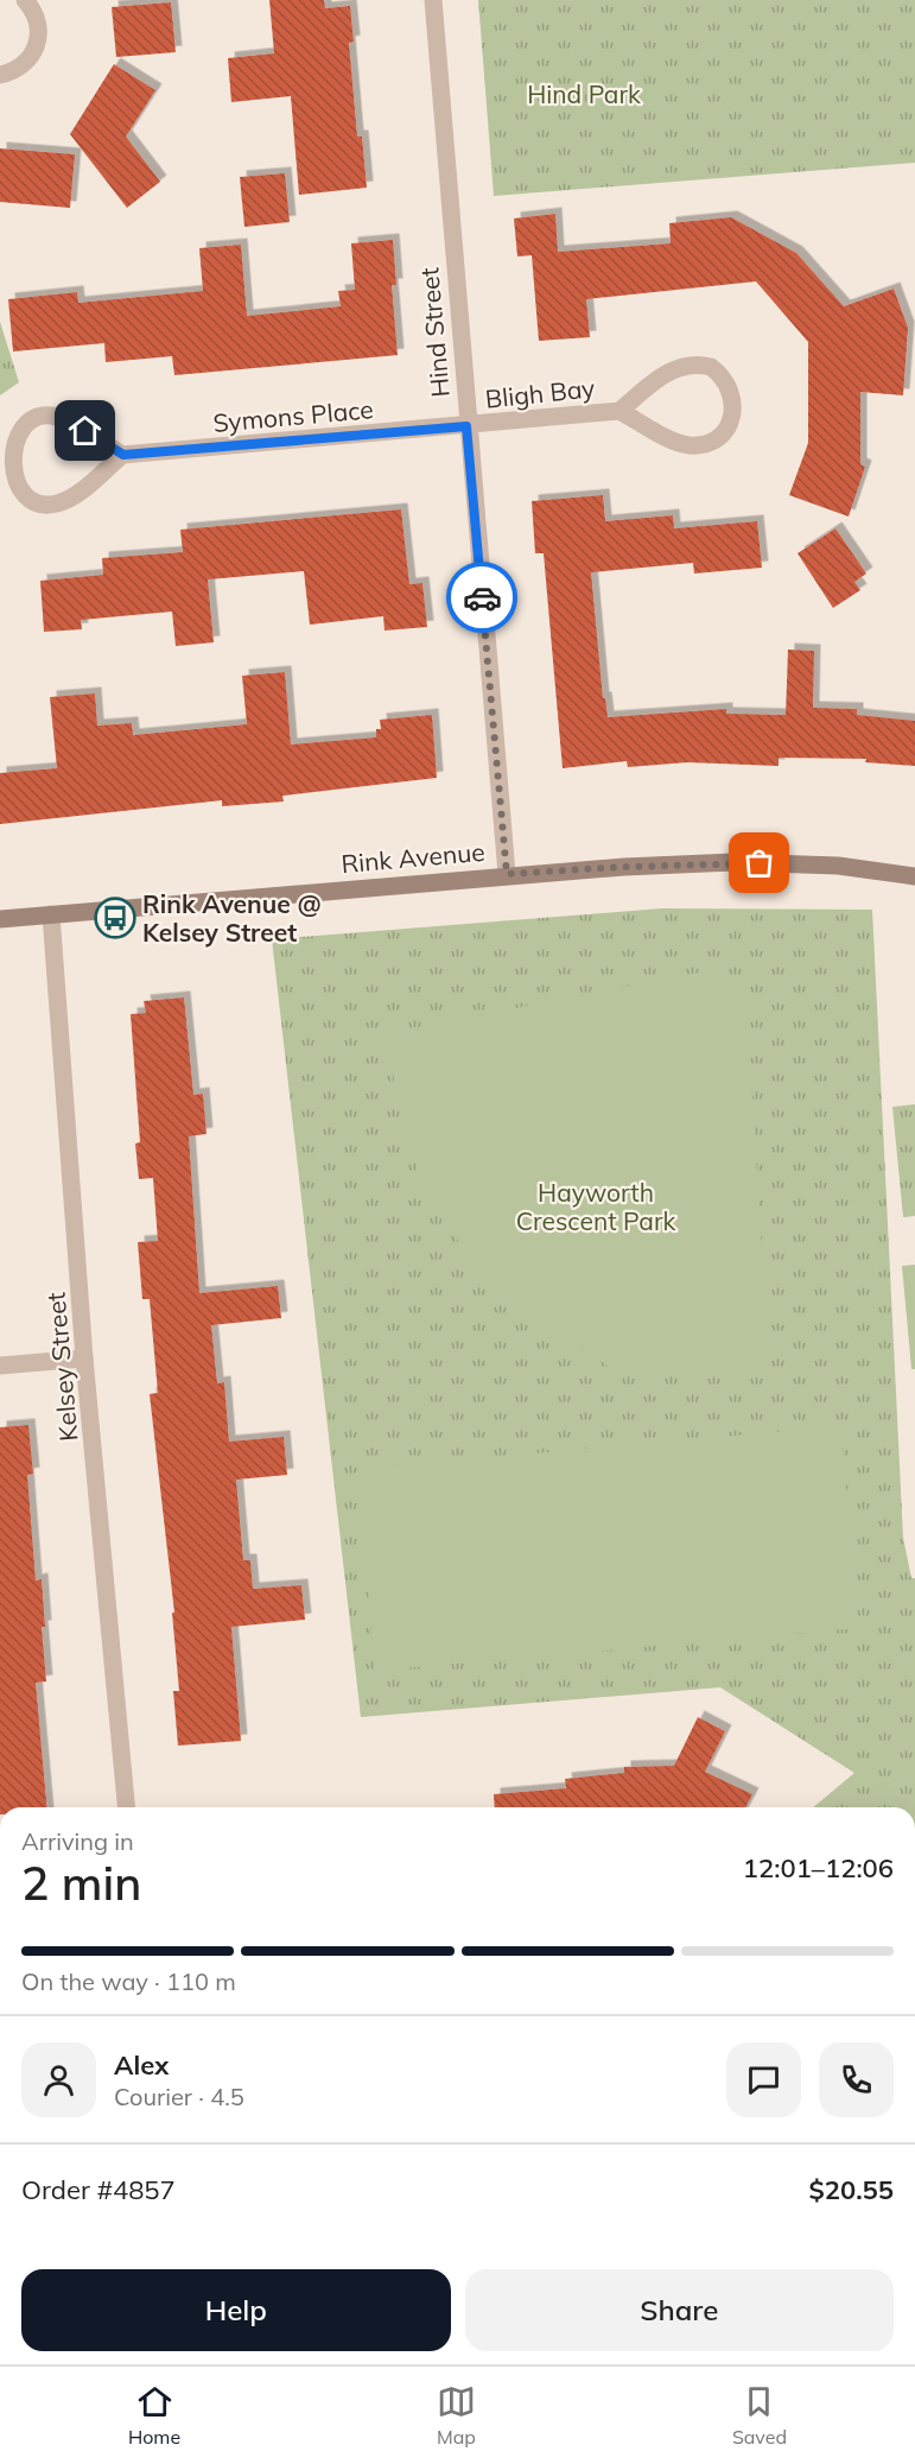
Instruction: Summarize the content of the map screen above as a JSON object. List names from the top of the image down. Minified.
{"streets":{"street":["Hind Street","Bligh Bay","Symons Place","Rink Avenue","Kelsey Street"]},"crossings":[["Hind Street","Bligh Bay"],["Hind Street","Symons Place"],["Hind Street","Rink Avenue"],["Bligh Bay","Symons Place"],["Rink Avenue","Kelsey Street"]],"parks":["Hind Park","Hayworth Crescent Park"],"places":{"bus stop":["Rink Avenue @ Kelsey Street"]},"page":{"heading":["2 min","Arriving in","12:01–12:06"],"panel":["Alex","Courier · 4.5","Order #4857","$20.55"],"bar":"On the way · 110 m","buttons":["Help","Share"],"tabs":["Home","Map","Saved"]}}
